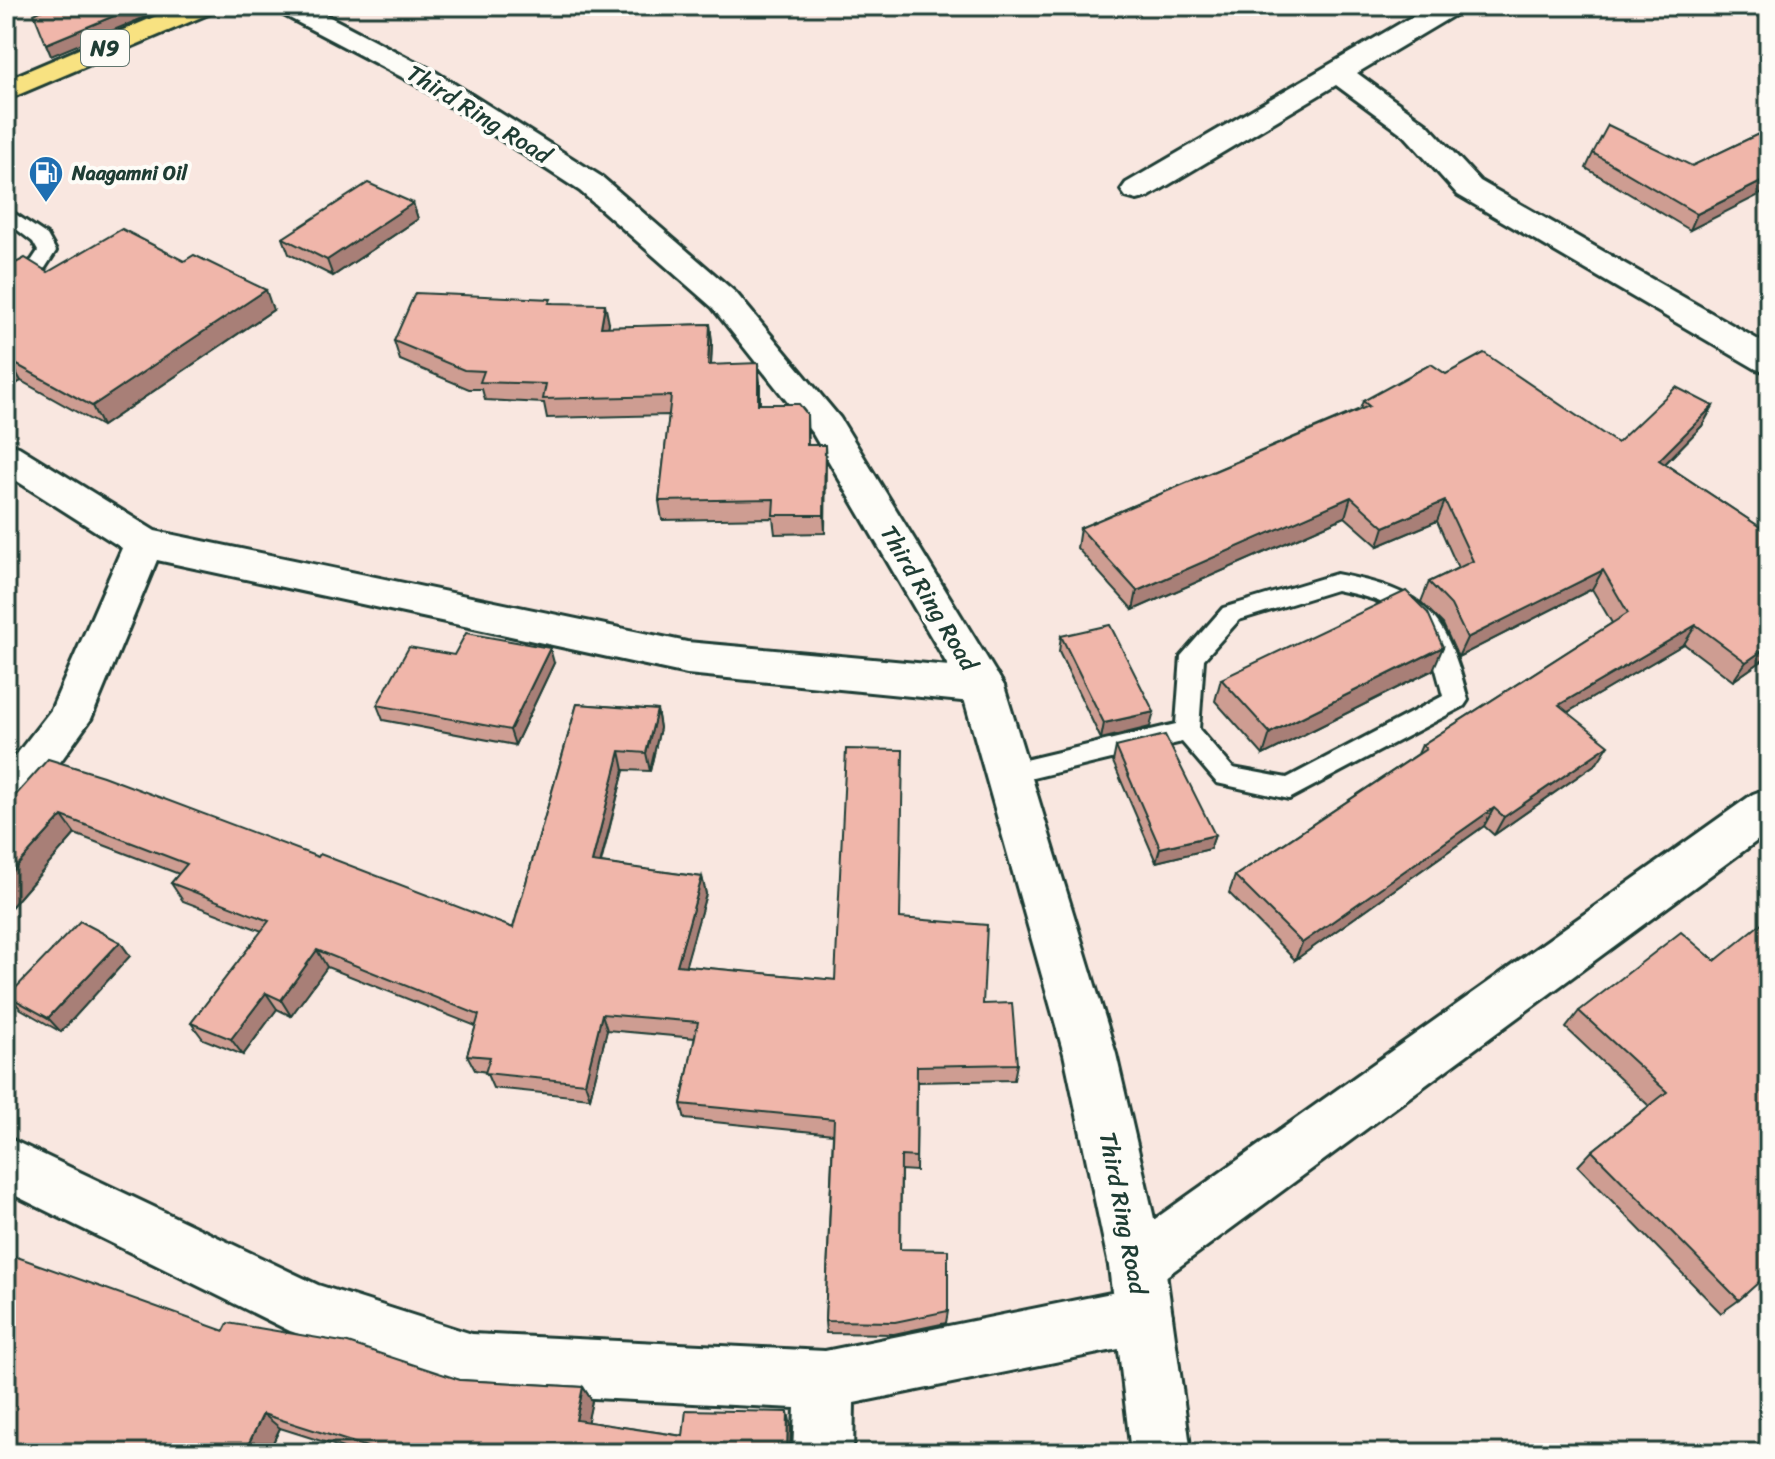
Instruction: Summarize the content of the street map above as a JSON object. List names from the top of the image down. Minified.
{"streets":{"highway":["N9"],"street":["Third Ring Road"]},"places":{"fuel station":["Naagamni Oil"]}}
